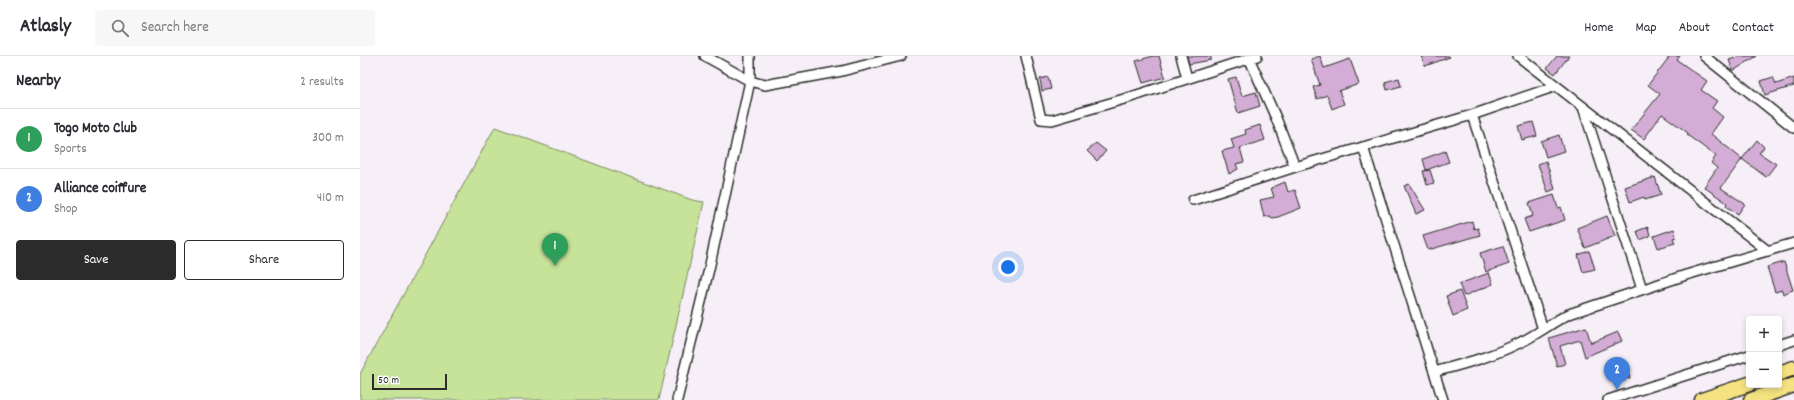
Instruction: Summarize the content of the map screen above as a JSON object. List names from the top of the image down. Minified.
{"scale_bar":"50 m","page":{"header":"Atlasly","search":"Search here","nav":["Home","Map","About","Contact"],"heading":["Nearby","2 results"],"list":[{"mark":"1","name":"Togo Moto Club","note":"Sports","value":"300 m"},{"mark":"2","name":"Alliance coiffure","note":"Shop","value":"410 m"}],"buttons":["Save","Share"],"pins":["1","2"],"map_buttons":["+","−"],"scale":"50 m"}}
